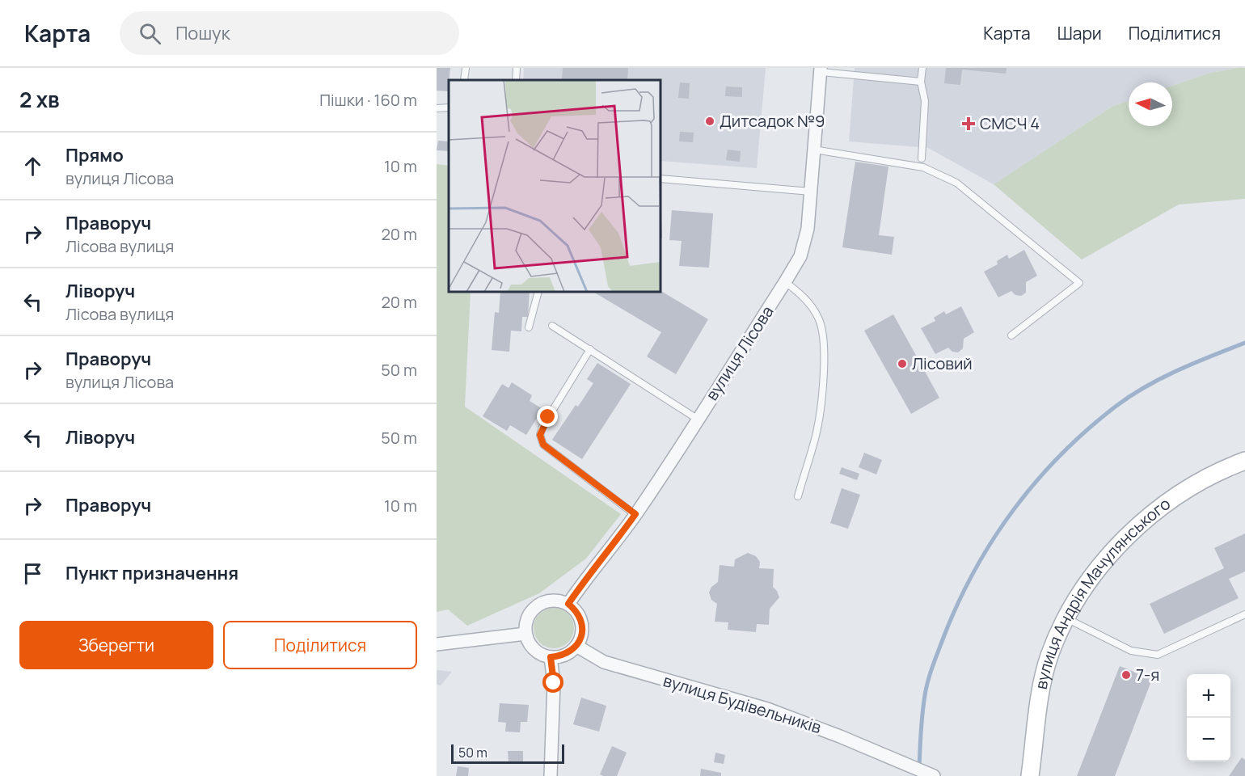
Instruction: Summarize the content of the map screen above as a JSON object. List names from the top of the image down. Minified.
{"streets":{"street":["вулиця Лісова","вулиця Андрія Мачулянського","вулиця Будівельників"]},"crossings":[["вулиця Лісова","вулиця Будівельників"]],"places":{"other":["Дитсадок №9","Лісовий","7-я"],"health":["СМСЧ 4"]},"scale_bar":"50 m","north":"left","page":{"header":"Карта","search":"Пошук","nav":["Карта","Шари","Поділитися"],"heading":["2 хв","Пішки · 160 m"],"list":[["Прямо","вулиця Лісова","10 m"],["Праворуч","Лісова вулиця","20 m"],["Ліворуч","Лісова вулиця","20 m"],["Праворуч","вулиця Лісова","50 m"],["Ліворуч","50 m"],["Праворуч","10 m"],"Пункт призначення"],"buttons":["Зберегти","Поділитися"],"map_buttons":["+","−"],"scale":"50 m"}}
